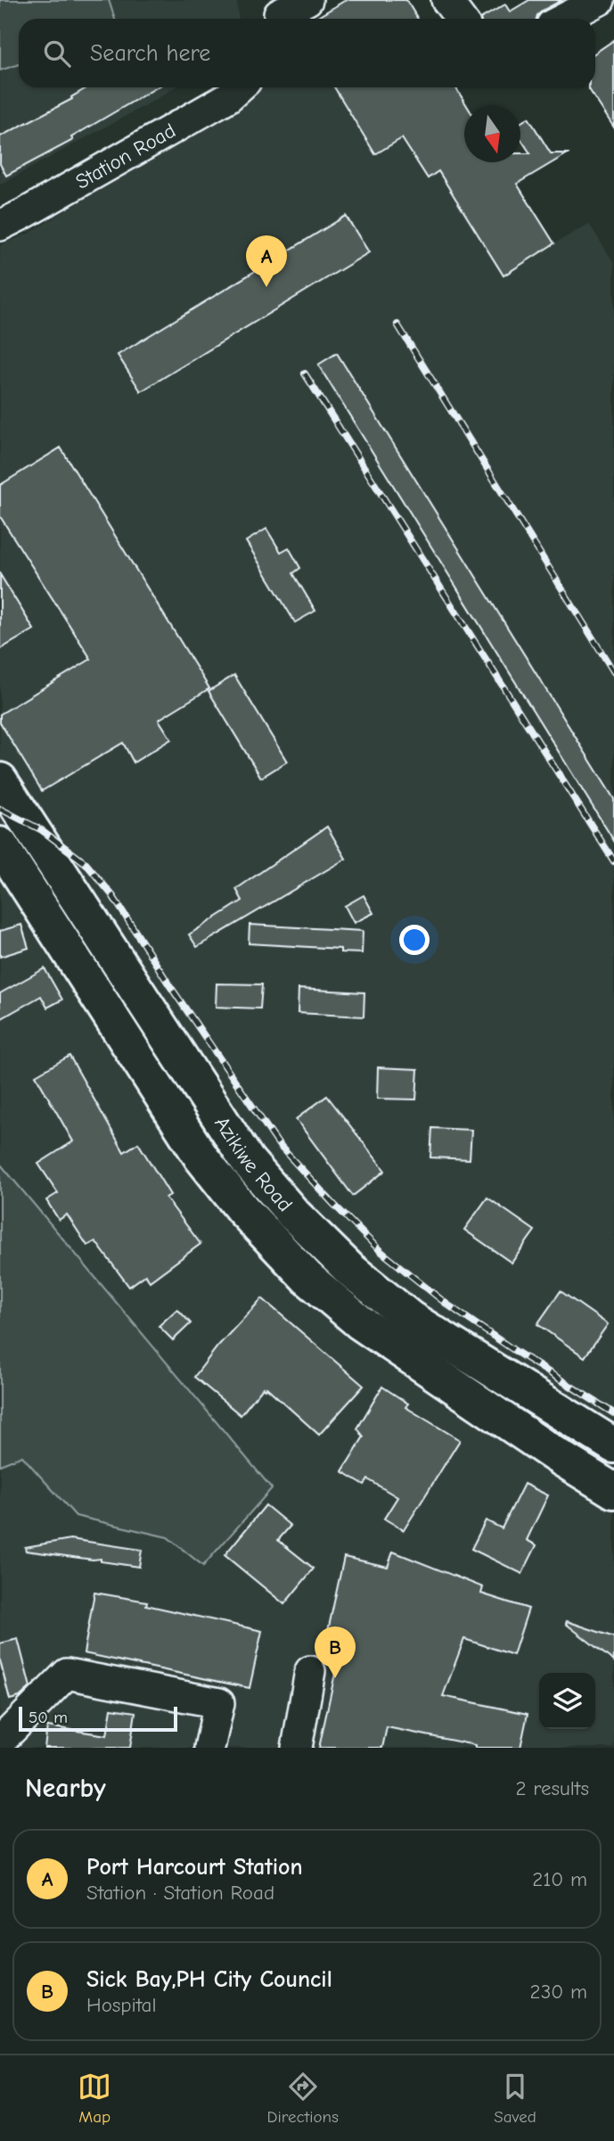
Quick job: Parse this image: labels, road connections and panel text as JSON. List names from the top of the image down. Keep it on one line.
{"streets":{"main road":["Azikiwe Road"],"street":["Station Road"]},"scale_bar":"50 m","north":"bottom","page":{"search":"Search here","pins":["A","B"],"scale":"50 m","heading":["Nearby","2 results"],"list":[{"mark":"A","name":"Port Harcourt Station","note":"Station · Station Road","value":"210 m"},{"mark":"B","name":"Sick Bay,PH City Council","note":"Hospital","value":"230 m"}],"nav":["Map","Directions","Saved"]}}
